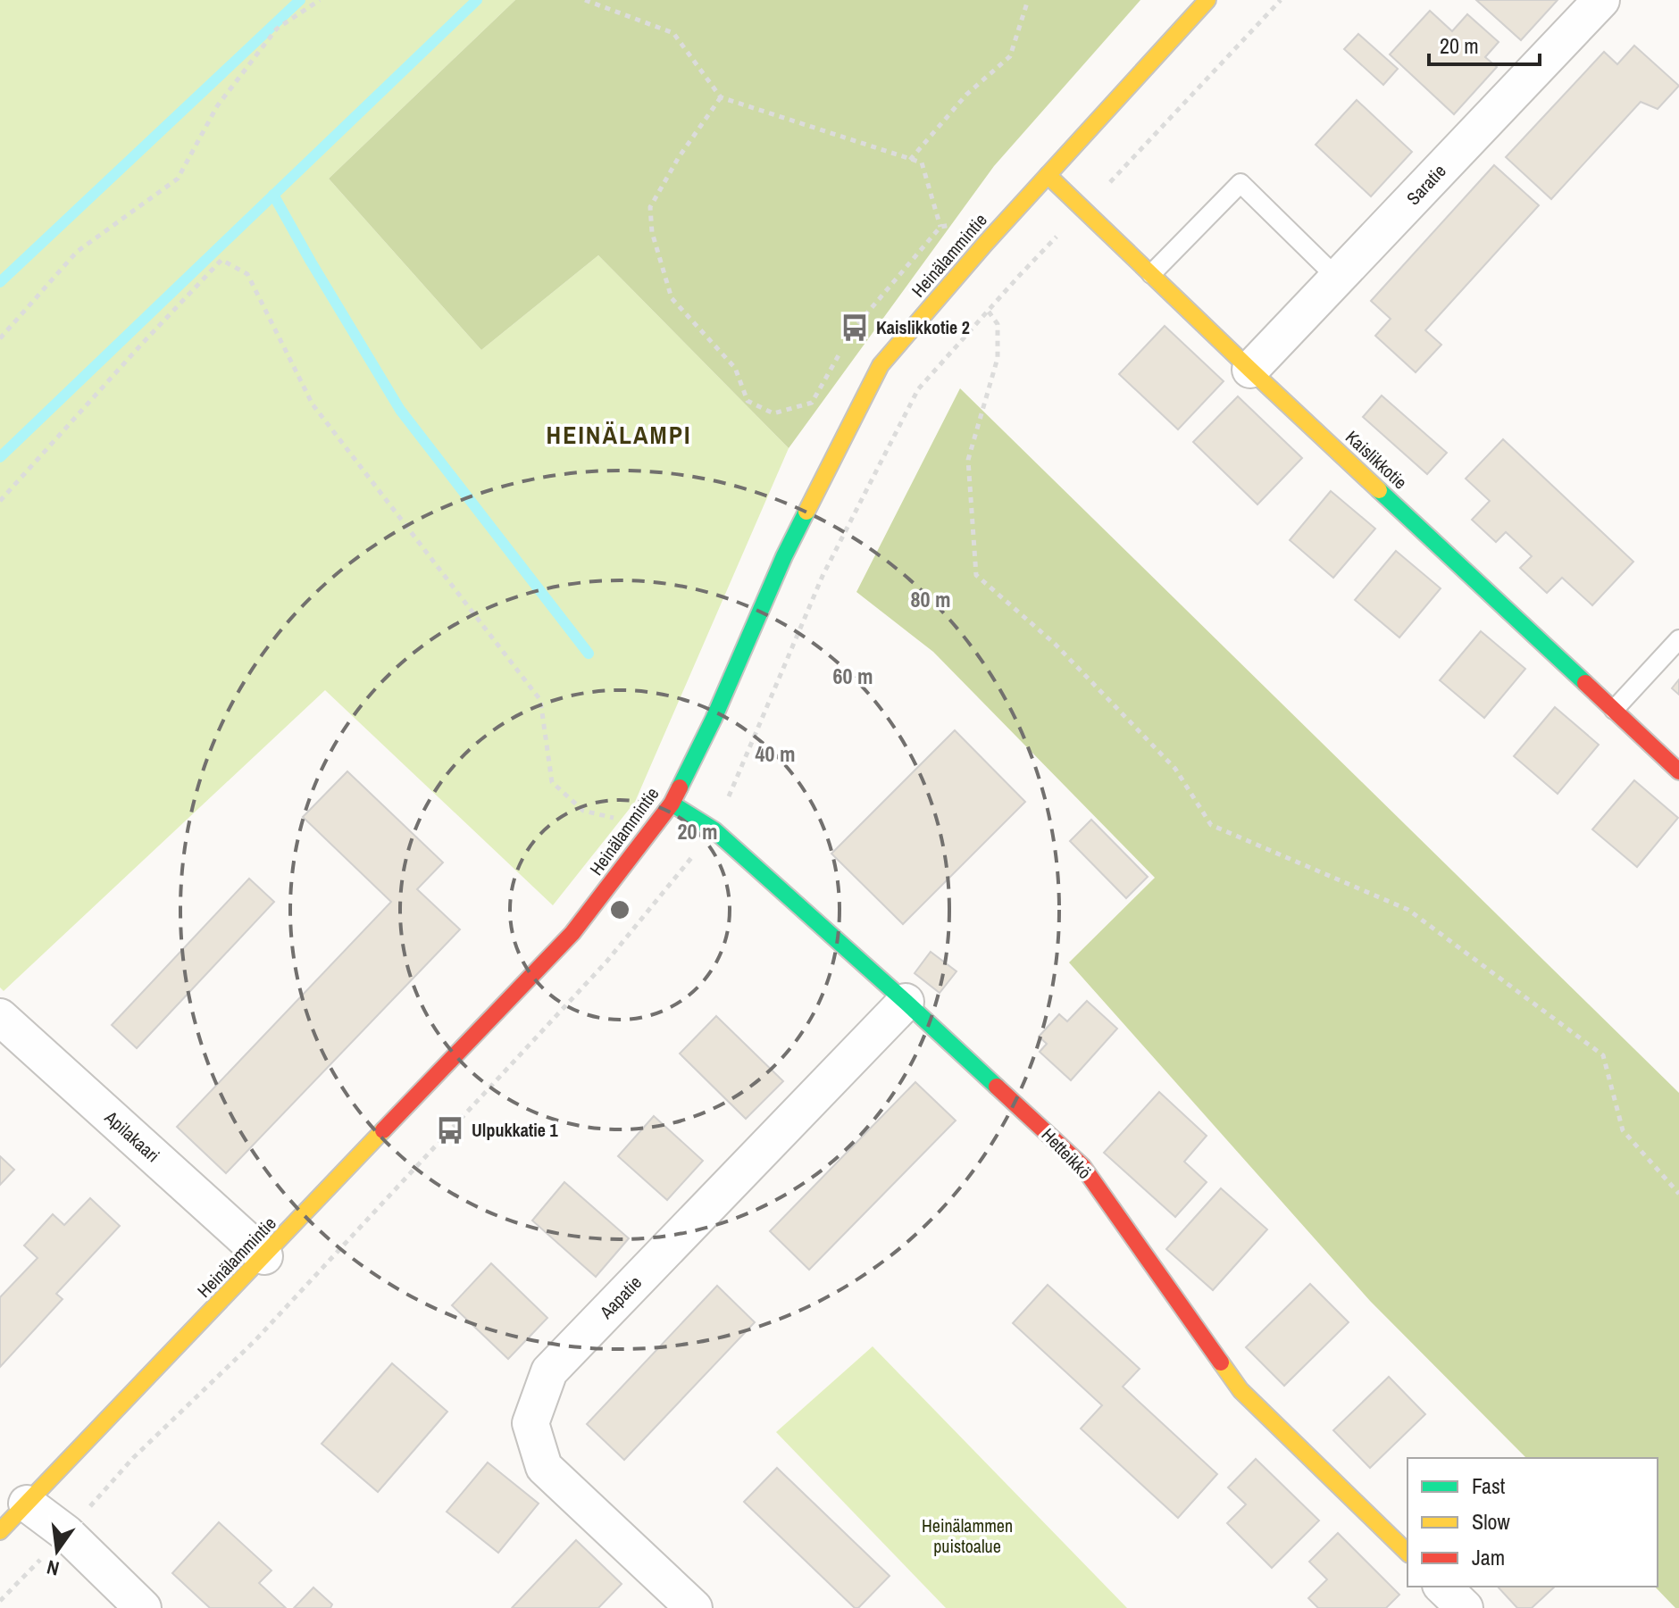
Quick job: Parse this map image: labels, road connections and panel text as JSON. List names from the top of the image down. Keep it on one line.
{"streets":{"street":["Saratie","Heinälammintie","Kaislikkotie","Apilakaari","Hetteikkö","Aapatie"]},"crossings":[["Saratie","Kaislikkotie"],["Heinälammintie","Kaislikkotie"],["Heinälammintie","Apilakaari"],["Heinälammintie","Hetteikkö"],["Hetteikkö","Aapatie"]],"districts":["HEINÄLAMPI"],"parks":["Heinälammen puistoalue"],"places":{"bus stop":["Kaislikkotie 2","Ulpukkatie 1"]},"legend":["Fast","Slow","Jam"],"scale_bar":"20 m","north":"bottom","rings":["80 m","60 m","40 m","20 m"]}
